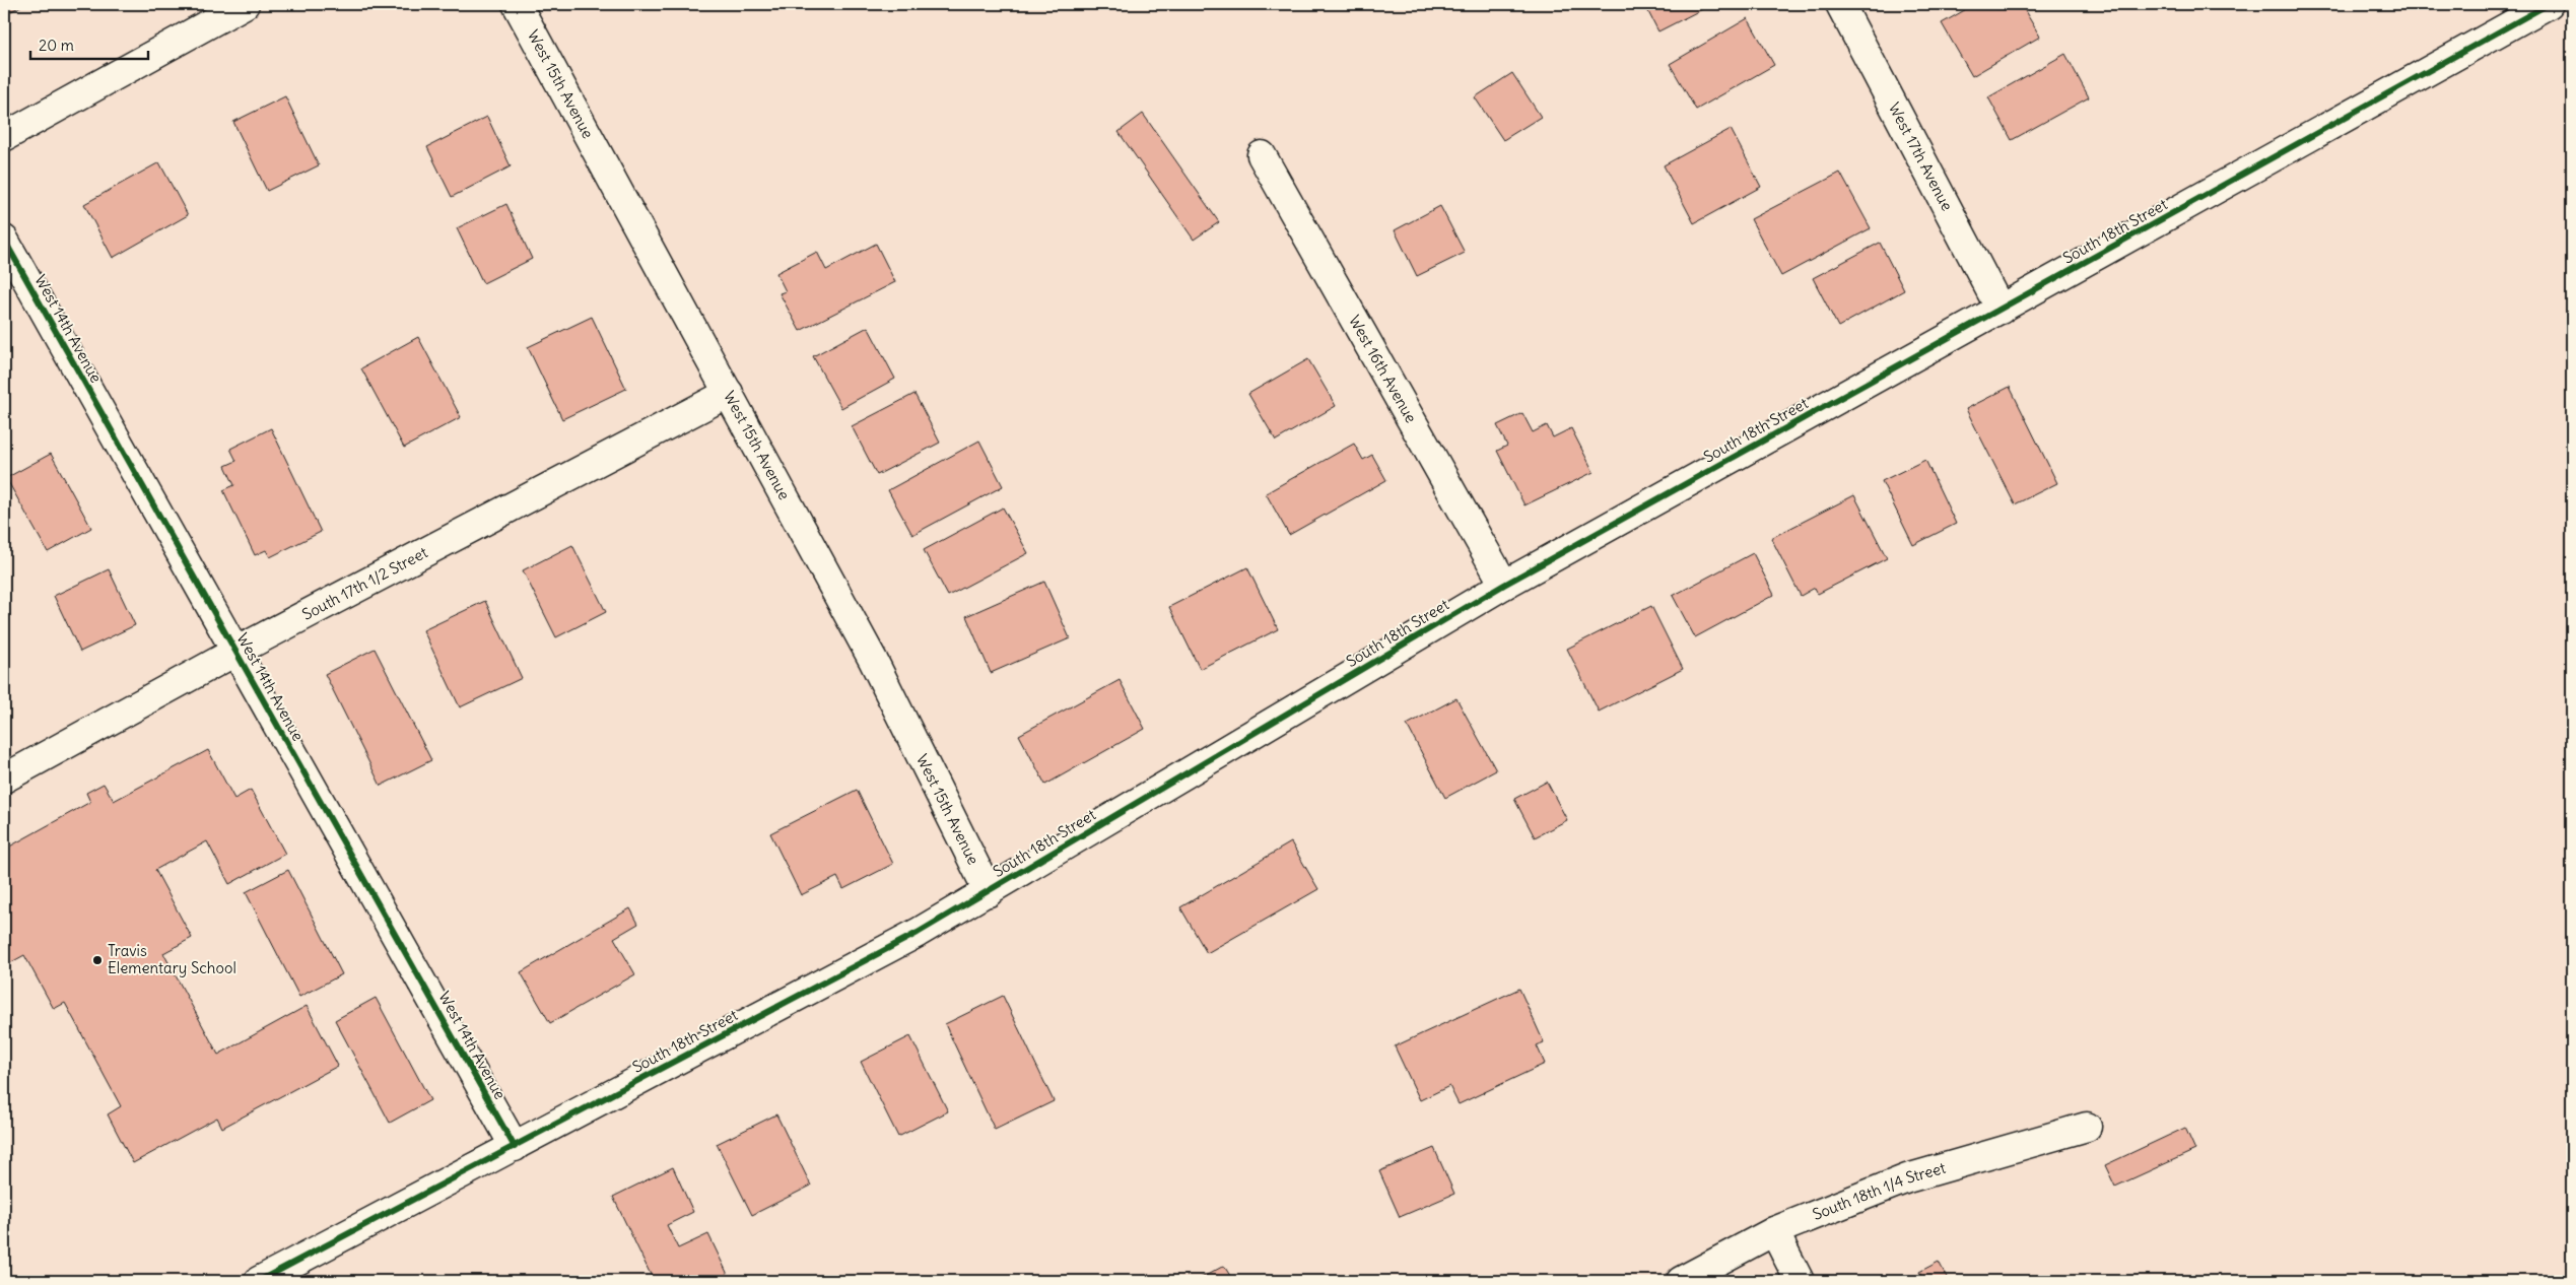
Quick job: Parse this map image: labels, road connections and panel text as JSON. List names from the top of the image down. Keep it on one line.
{"streets":{"street":["West 15th Avenue","West 17th Avenue","South 18th Street","West 14th Avenue","West 16th Avenue","South 17th 1/2 Street","South 18th 1/4 Street"]},"crossings":[["West 15th Avenue","South 18th Street"],["West 15th Avenue","South 17th 1/2 Street"],["West 17th Avenue","South 18th Street"],["South 18th Street","West 14th Avenue"],["South 18th Street","West 16th Avenue"],["West 14th Avenue","South 17th 1/2 Street"]],"places":["Travis Elementary School"],"scale_bar":"20 m"}
